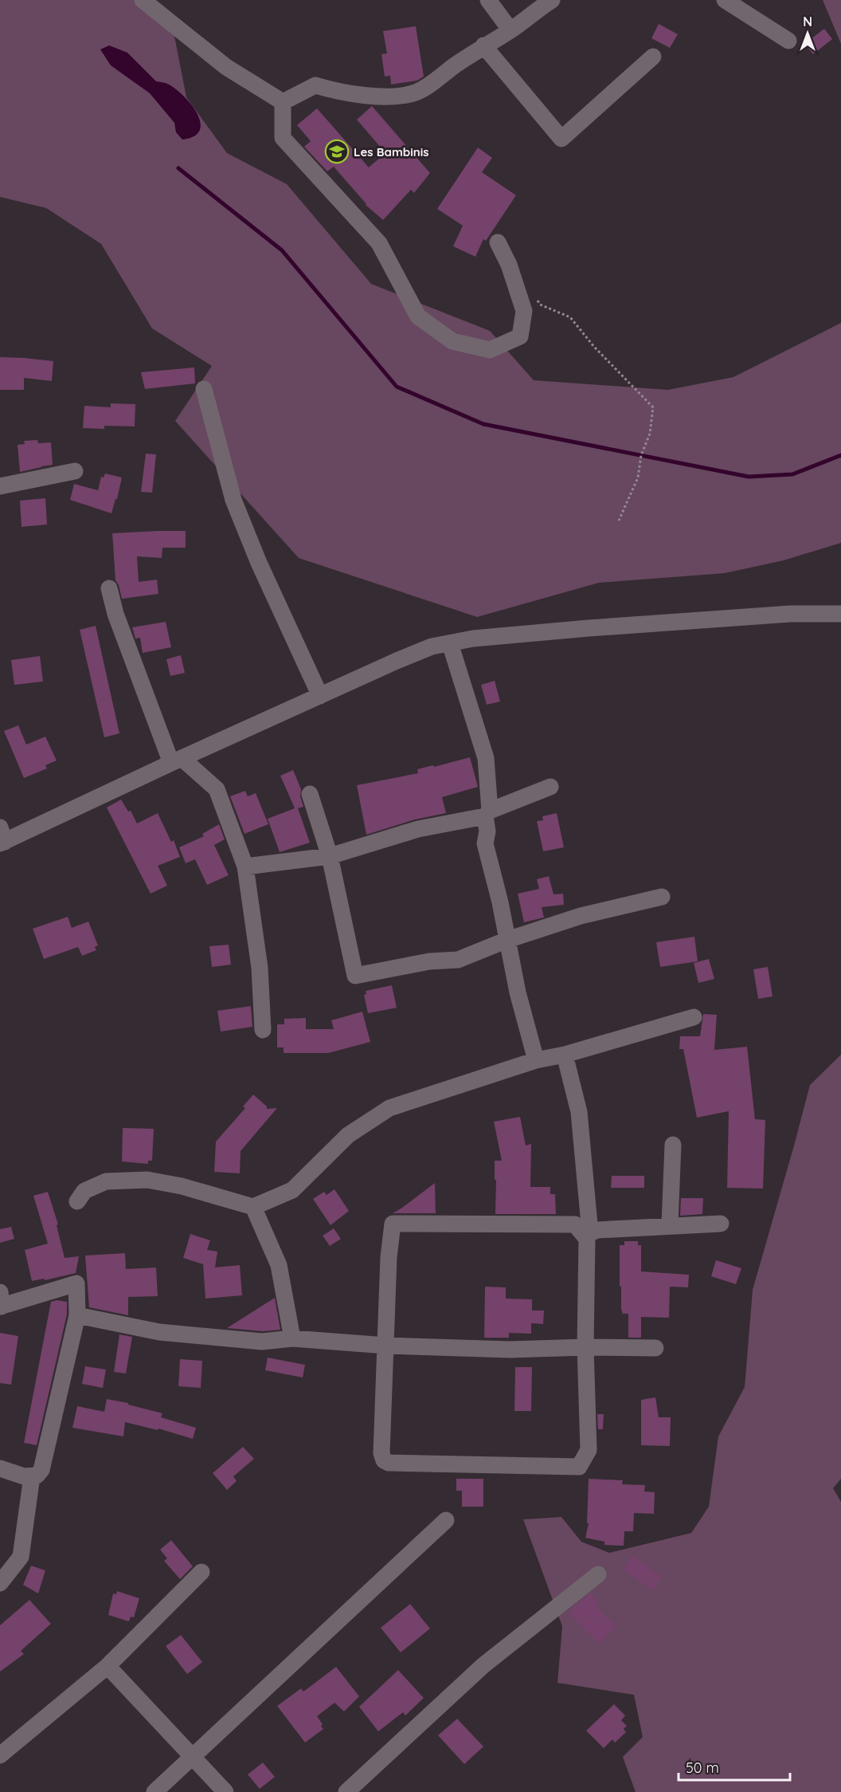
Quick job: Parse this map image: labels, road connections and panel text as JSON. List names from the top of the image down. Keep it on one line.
{"places":{"school or university":["Les Bambinis"]},"scale_bar":"50 m","north":"top"}
